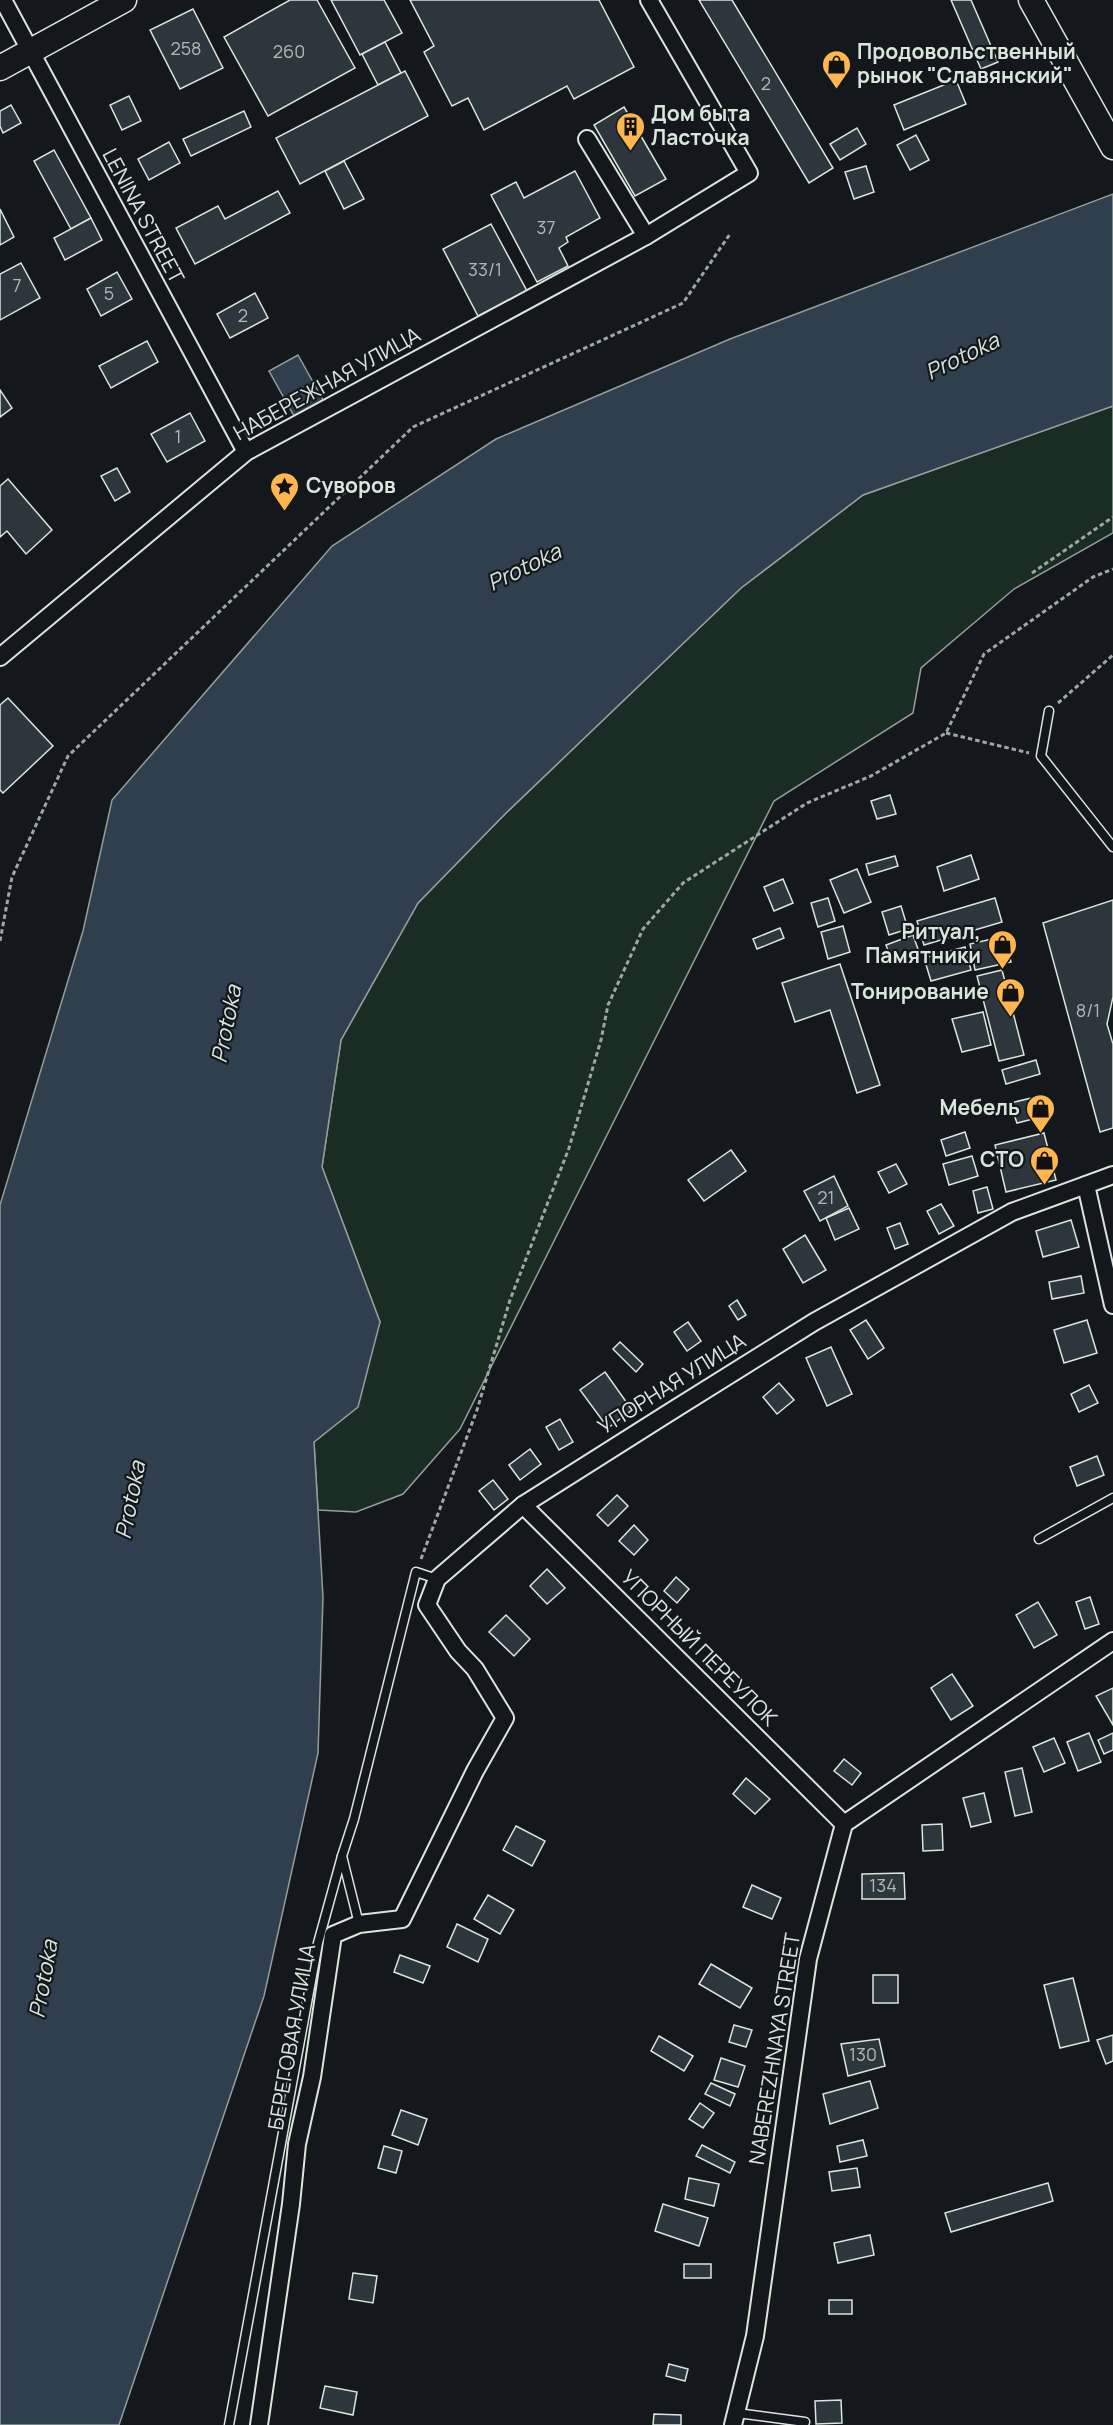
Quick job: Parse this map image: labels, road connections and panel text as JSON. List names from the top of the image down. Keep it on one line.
{"streets":{"street":["LENINA STREET","НАБЕРЕЖНАЯ УЛИЦА","УПОРНАЯ УЛИЦА","УПОРНЫЙ ПЕРЕУЛОК","БЕРЕГОВАЯ УЛИЦА","NABEREZHNAYA STREET"]},"crossings":[["LENINA STREET","НАБЕРЕЖНАЯ УЛИЦА"],["УПОРНАЯ УЛИЦА","УПОРНЫЙ ПЕРЕУЛОК"],["УПОРНАЯ УЛИЦА","БЕРЕГОВАЯ УЛИЦА"],["УПОРНЫЙ ПЕРЕУЛОК","NABEREZHNAYA STREET"]],"water":["Protoka"],"places":{"shop":["Продовольственный рынок \"Славянский\"","Ритуал, Памятники","Тонирование","Мебель","СТО"],"building":["Дом быта Ласточка"],"place":["Суворов"]},"house_numbers":["258","260","2","37","33/1","7","5","2","1","8/1","21","134","130"]}
